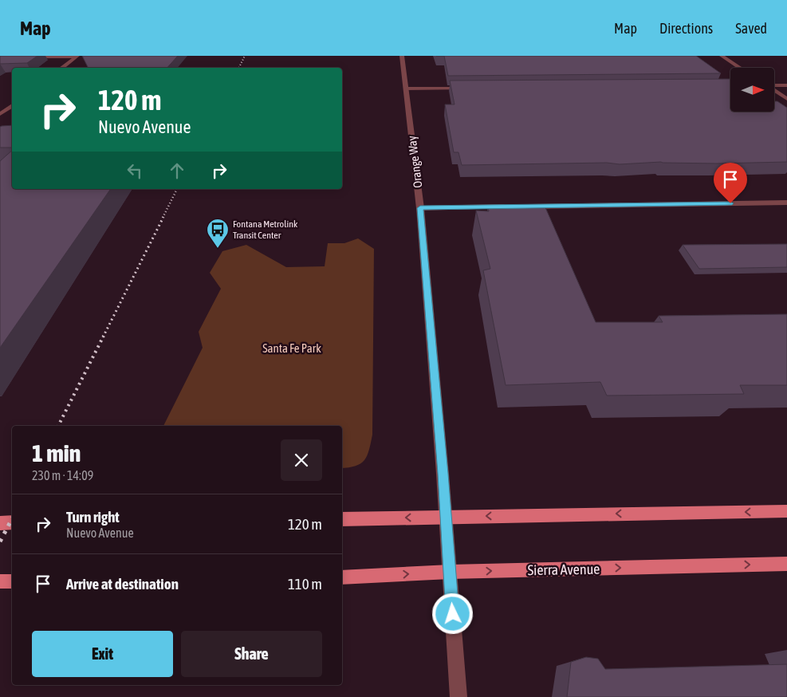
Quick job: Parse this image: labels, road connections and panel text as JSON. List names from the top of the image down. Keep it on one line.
{"streets":{"main road":["Sierra Avenue"],"street":["Orange Way"]},"crossings":[["Orange Way","Sierra Avenue"]],"parks":["Santa Fe Park"],"places":{"bus stop":["Fontana Metrolink Transit Center"]},"north":"right","page":{"header":"Map","nav":["Map","Directions","Saved"],"turn":["120 m","Nuevo Avenue"],"heading":["1 min","230 m · 14:09"],"list":[{"name":"Turn right","note":"Nuevo Avenue","value":"120 m"},{"name":"Arrive at destination","value":"110 m"}],"buttons":["Exit","Share"]}}
